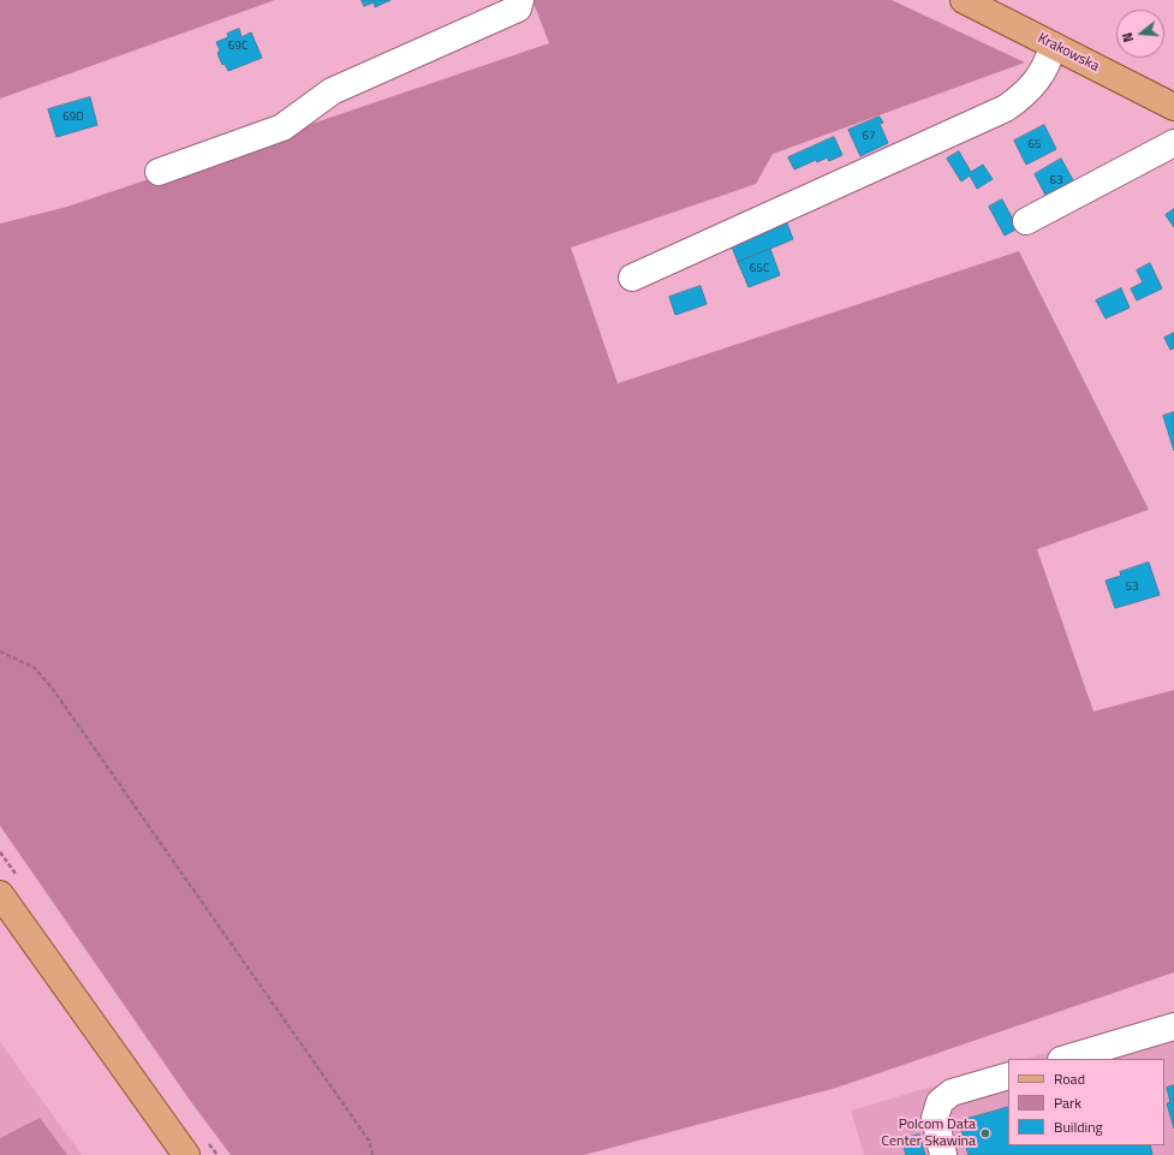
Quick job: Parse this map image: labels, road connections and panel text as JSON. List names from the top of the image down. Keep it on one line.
{"streets":{"main road":["Krakowska"]},"places":["Polcom Data Center Skawina"],"house_numbers":["69C","69D","67","65","63","65C","53"],"legend":["Road","Park","Building"],"north":"left"}
